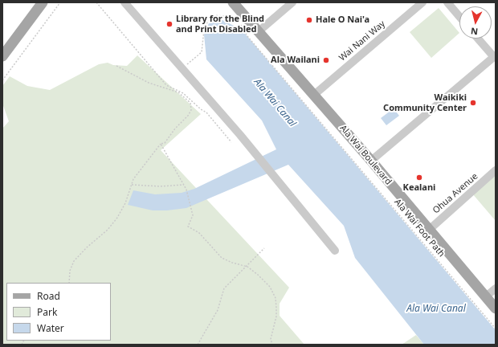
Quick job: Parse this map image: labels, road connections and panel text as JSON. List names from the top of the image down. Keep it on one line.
{"streets":{"main road":["Ala Wai Boulevard"],"street":["Wai Nani Way","Ohua Avenue"],"path":["Ala Wai Foot Path"]},"crossings":[["Wai Nani Way","Ala Wai Boulevard"],["Ala Wai Boulevard","Ohua Avenue"]],"water":["Ala Wai Canal"],"places":["Hale O Nai'a","Library for the Blind and Print Disabled","Ala Wailani","Waikiki Community Center","Kealani"],"legend":["Road","Park","Water"],"north":"bottom"}
